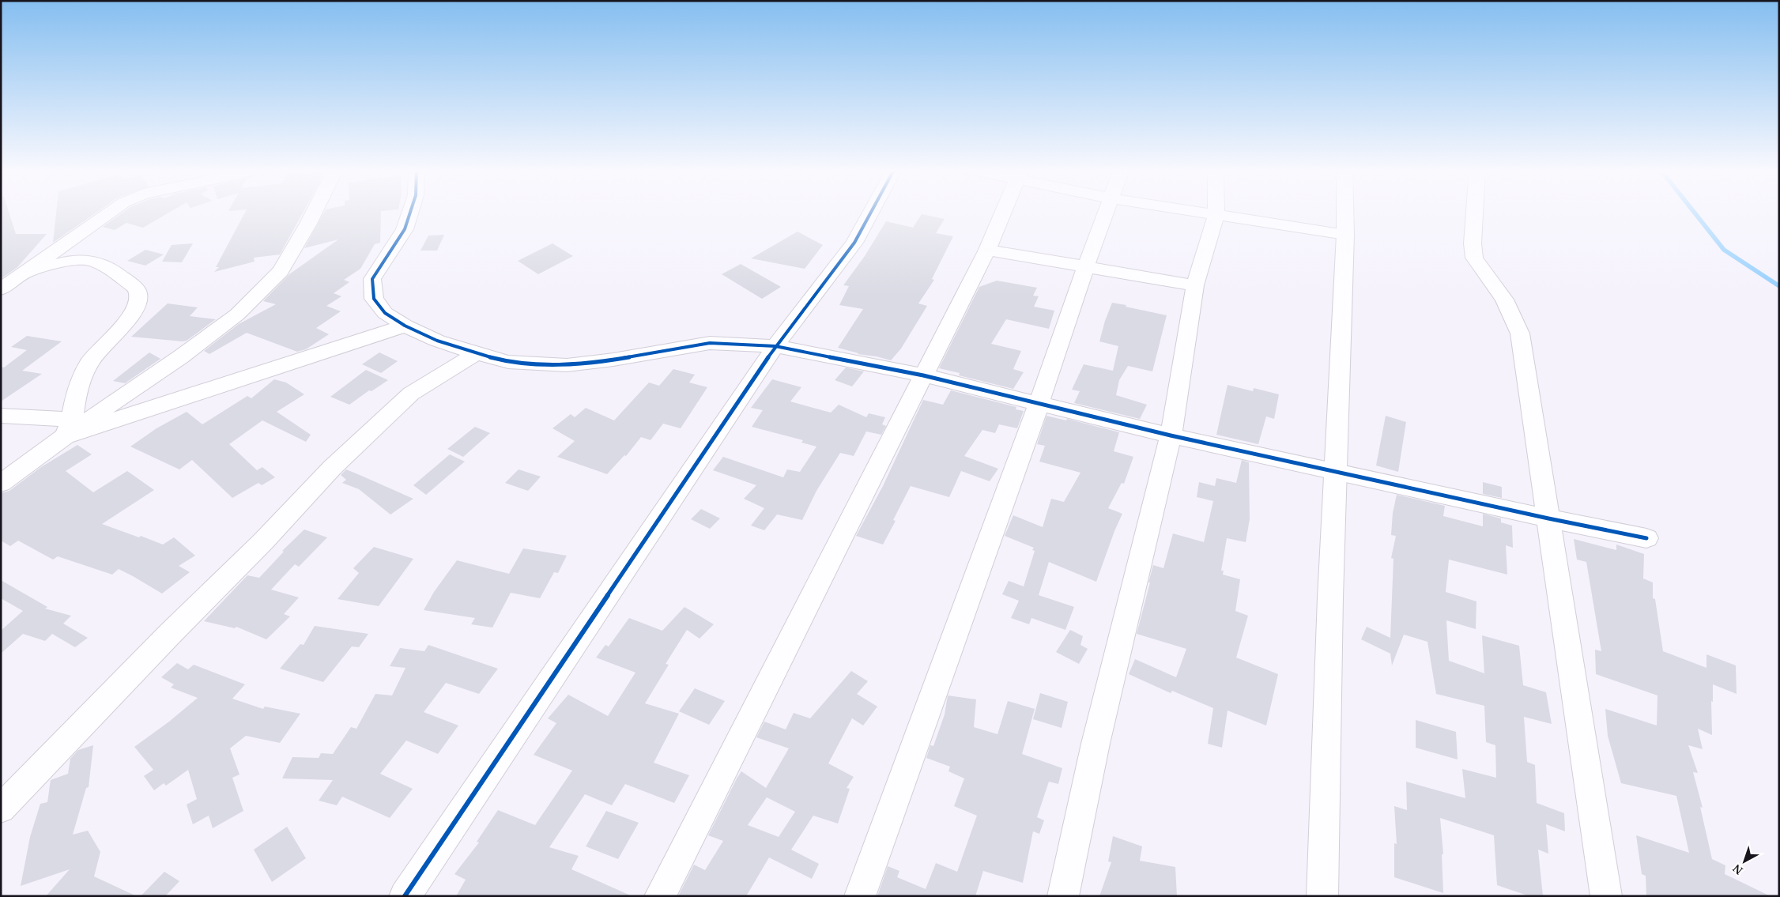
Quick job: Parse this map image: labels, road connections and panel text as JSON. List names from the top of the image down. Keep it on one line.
{"north":"bottom left"}
